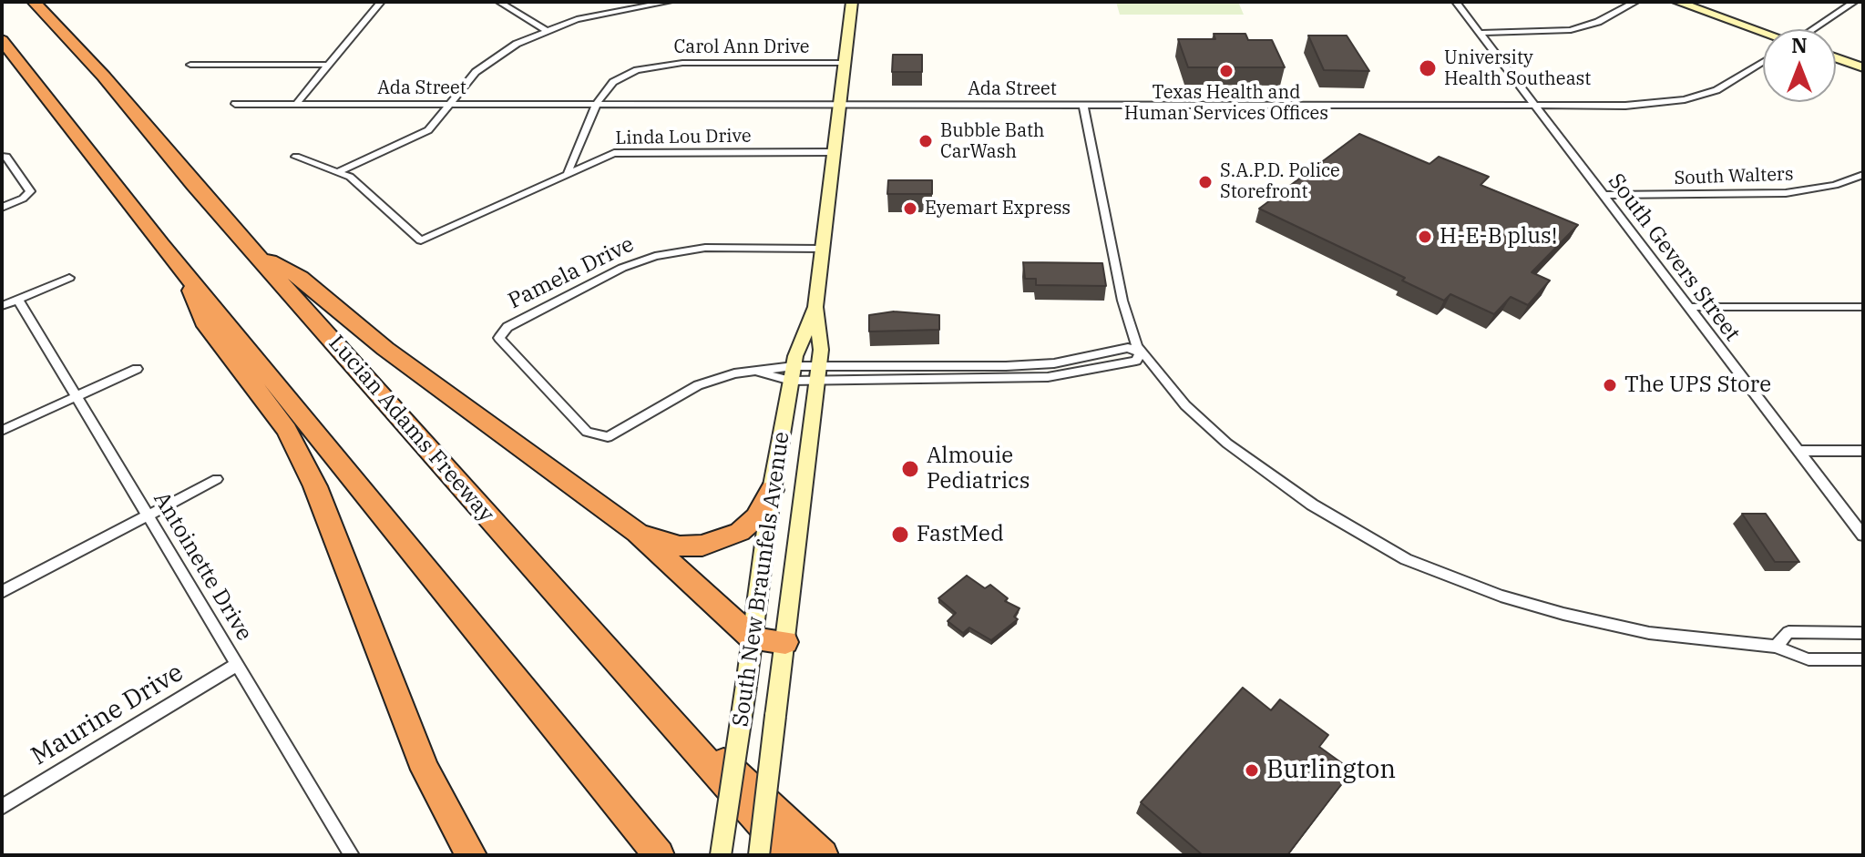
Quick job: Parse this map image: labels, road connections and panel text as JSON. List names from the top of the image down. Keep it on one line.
{"streets":{"highway":["Lucian Adams Freeway"],"main road":["South New Braunfels Avenue"],"street":["Carol Ann Drive","Ada Street","Linda Lou Drive","South Walters","South Gevers Street","Pamela Drive","Antoinette Drive","Maurine Drive"]},"crossings":[["Carol Ann Drive","Ada Street"],["Carol Ann Drive","Linda Lou Drive"],["Carol Ann Drive","South New Braunfels Avenue"],["Ada Street","South Gevers Street"],["Ada Street","South New Braunfels Avenue"],["Linda Lou Drive","South New Braunfels Avenue"],["South Walters","South Gevers Street"],["Pamela Drive","South New Braunfels Avenue"],["Antoinette Drive","Maurine Drive"]],"places":["University Health Southeast","Texas Health and Human Services Offices","Bubble Bath CarWash","S.A.P.D. Police Storefront","Eyemart Express","H-E-B plus!","The UPS Store","Almouie Pediatrics","FastMed","Burlington"],"north":"top"}
